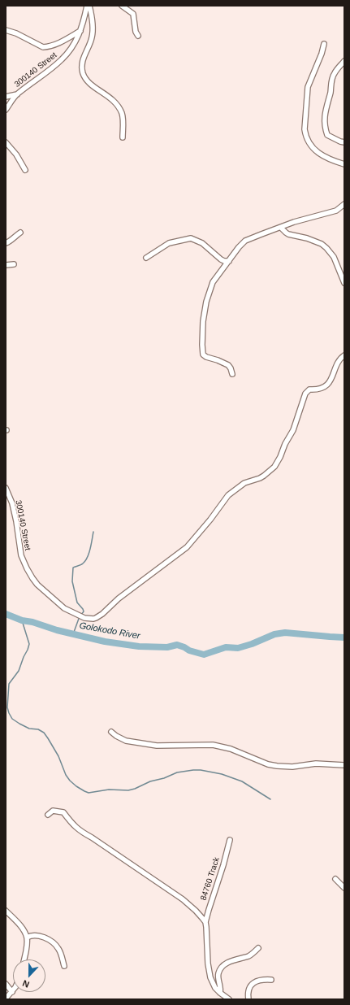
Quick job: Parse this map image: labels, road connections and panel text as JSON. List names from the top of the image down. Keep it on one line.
{"streets":{"street":["300140 Street","84760 Track"]},"water":["Golokodo River"],"north":"bottom"}
